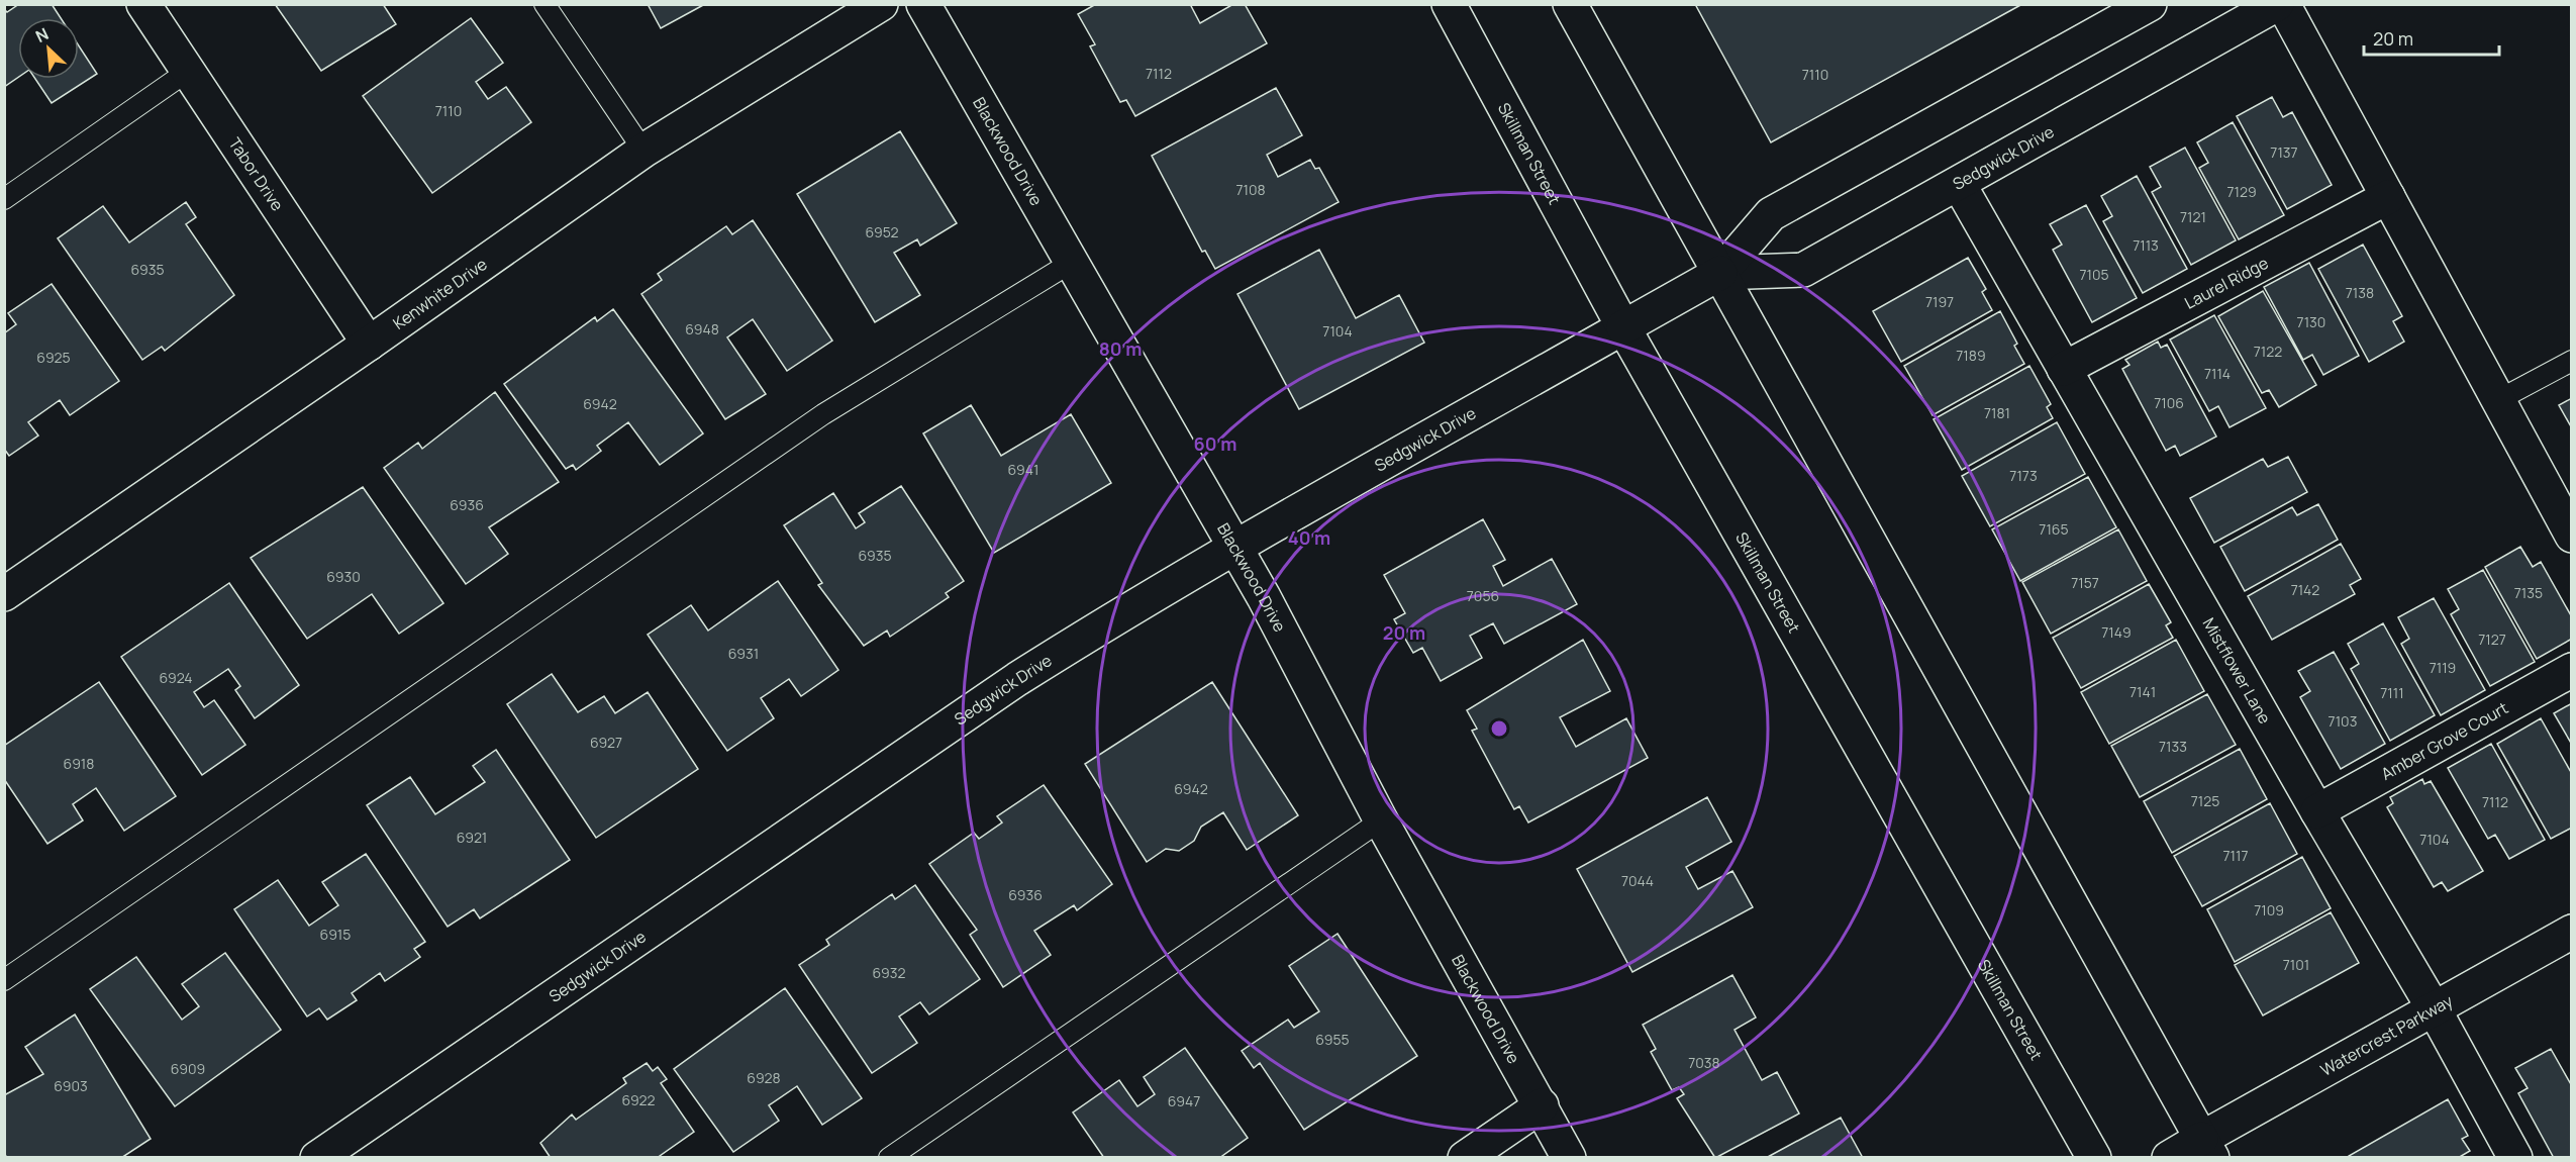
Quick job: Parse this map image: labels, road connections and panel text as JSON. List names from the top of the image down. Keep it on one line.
{"streets":{"street":["Blackwood Drive","Skillman Street","Sedgwick Drive","Tabor Drive","Laurel Ridge","Kenwhite Drive","Mistflower Lane","Amber Grove Court","Watercrest Parkway"]},"crossings":[["Blackwood Drive","Sedgwick Drive"],["Skillman Street","Sedgwick Drive"],["Sedgwick Drive","Mistflower Lane"],["Tabor Drive","Kenwhite Drive"],["Laurel Ridge","Mistflower Lane"],["Mistflower Lane","Amber Grove Court"],["Mistflower Lane","Watercrest Parkway"]],"house_numbers":["7112","7110","7110","7137","7108","7129","7121","6952","7113","6935","7105","7138","7197","7130","6948","7104","7122","7189","6925","7114","7106","6942","7181","6941","7173","6936","7165","6935","6930","7157","7142","7135","7056","7149","7127","6931","7119","6924","7141","7111","7103","6927","7133","6918","6942","7125","7112","6921","7104","7117","7044","6936","7109","6915","7101","6932","6955","7038","6909","6928","6903","6922","6947"],"scale_bar":"20 m","north":"top left","rings":["80 m","60 m","40 m","20 m"]}
